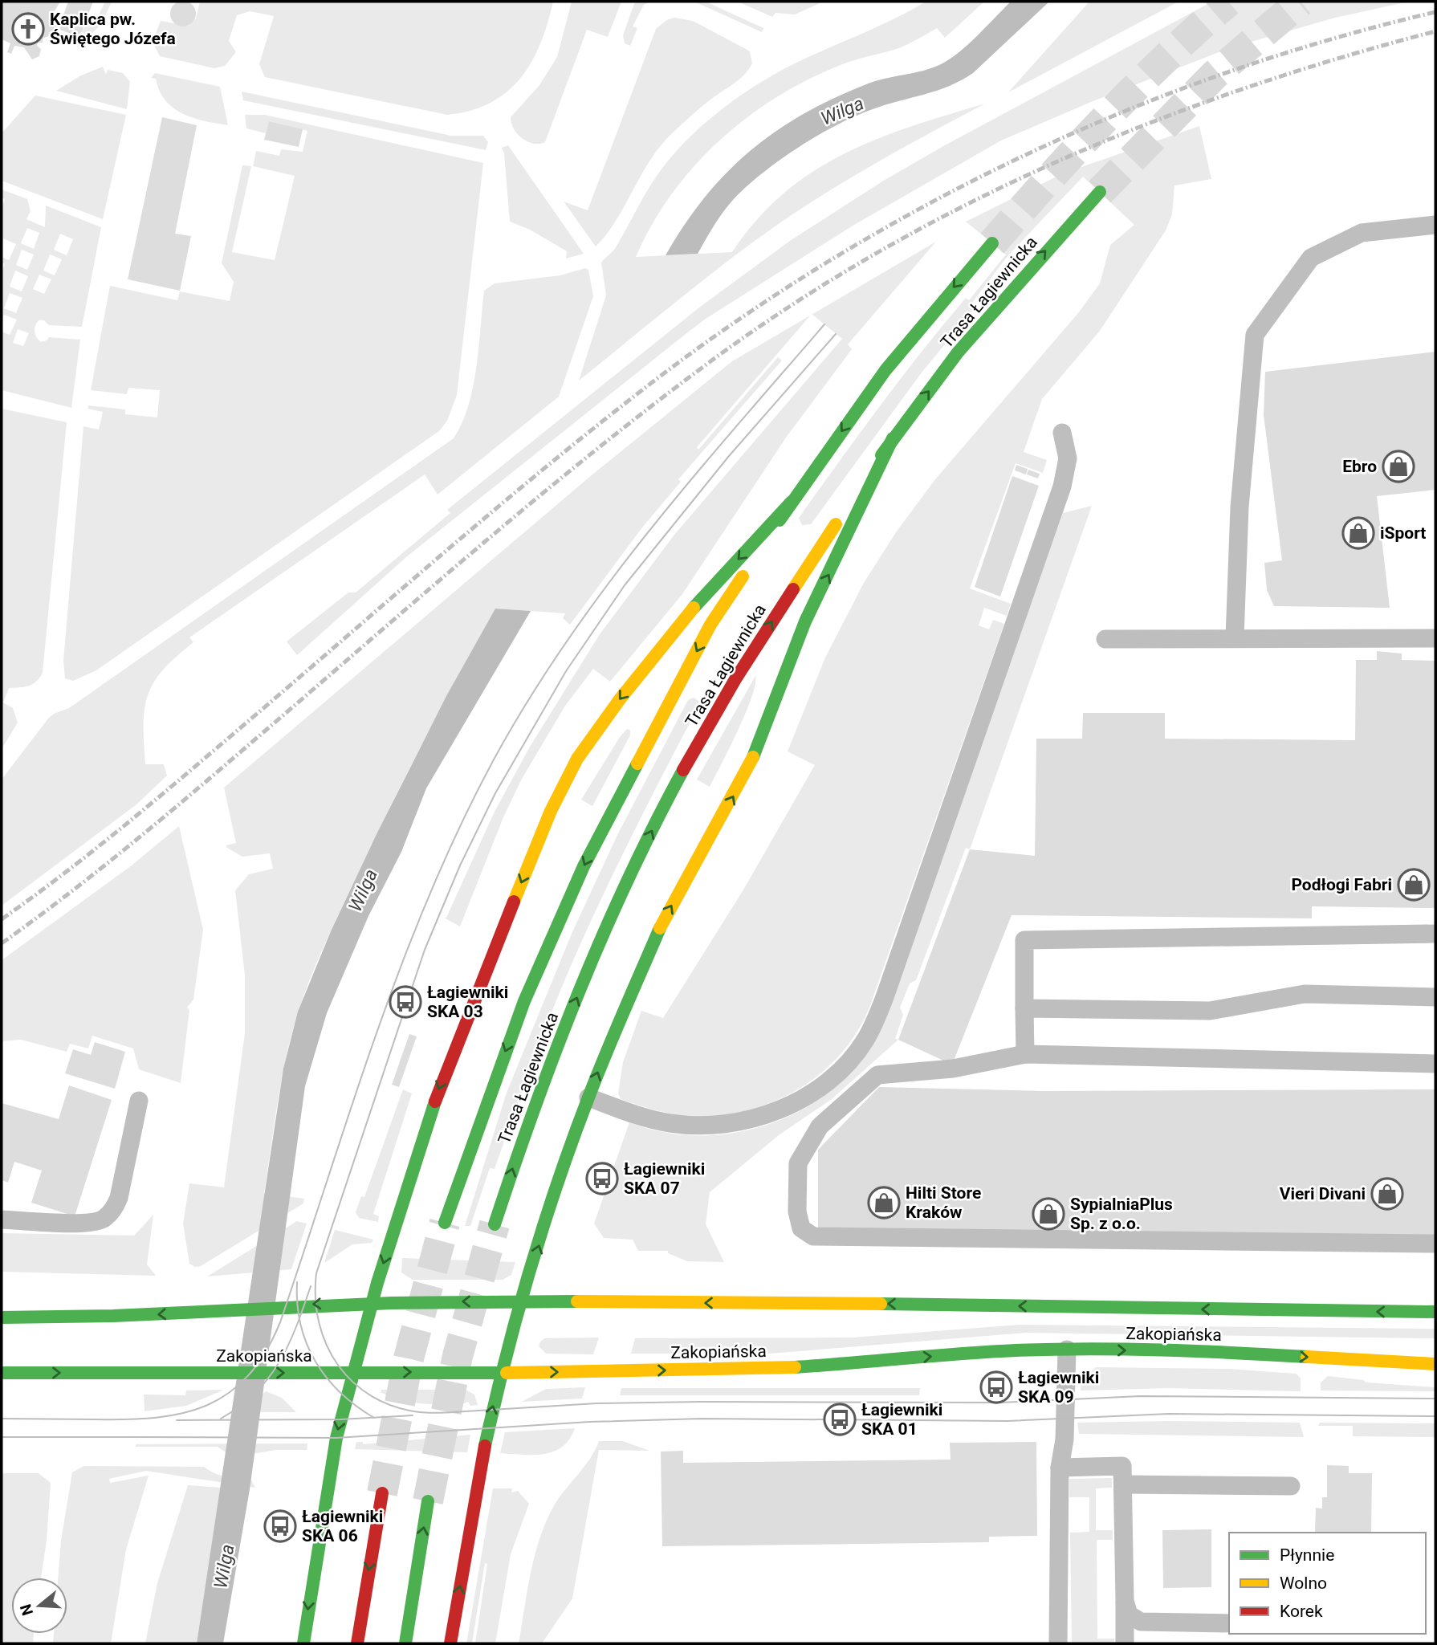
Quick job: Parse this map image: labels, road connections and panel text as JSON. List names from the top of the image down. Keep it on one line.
{"streets":{"main road":["Trasa Łagiewnicka","Zakopiańska"]},"water":["Wilga"],"places":{"church":["Kaplica pw. Świętego Józefa"],"shop":["Ebro","iSport","Podłogi Fabri","Vieri Divani","Hilti Store Kraków","SypialniaPlus Sp. z o.o."],"bus stop":["Łagiewniki SKA 03","Łagiewniki SKA 07","Łagiewniki SKA 09","Łagiewniki SKA 01","Łagiewniki SKA 06"]},"legend":["Płynnie","Wolno","Korek"],"north":"left"}
